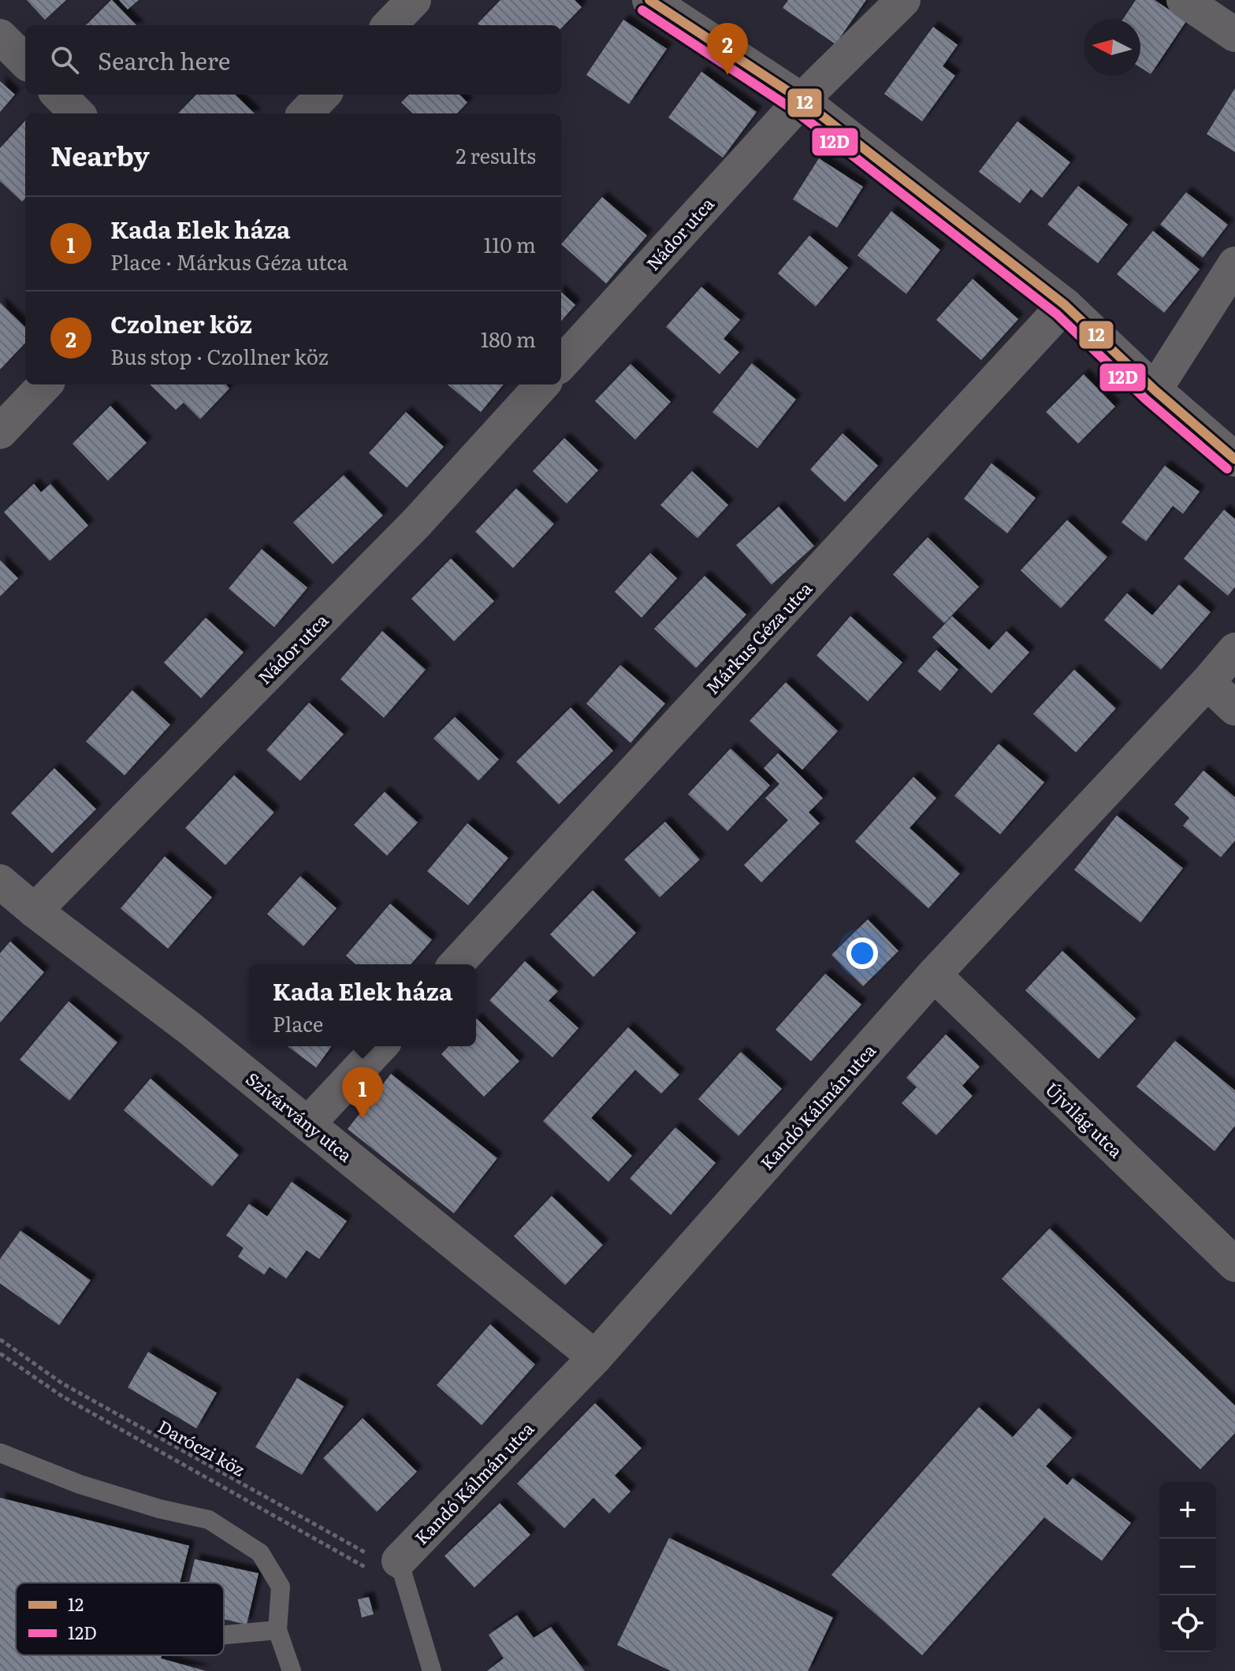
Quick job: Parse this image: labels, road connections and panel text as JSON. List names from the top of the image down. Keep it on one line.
{"streets":{"street":["Nádor utca","Márkus Géza utca","Kandó Kálmán utca","Szivárvány utca","Újvilág utca"],"path":["Daróczi köz"]},"crossings":[["Nádor utca","Szivárvány utca"],["Kandó Kálmán utca","Szivárvány utca"],["Kandó Kálmán utca","Újvilág utca"],["Kandó Kálmán utca","Daróczi köz"]],"lines":["transit line 12","transit line 12D"],"legend":["12","12D"],"north":"left","page":{"pins":["2","1"],"search":"Search here","heading":["Nearby","2 results"],"list":[{"mark":"1","name":"Kada Elek háza","note":"Place · Márkus Géza utca","value":"110 m"},{"mark":"2","name":"Czolner köz","note":"Bus stop · Czollner köz","value":"180 m"}],"popup":["Kada Elek háza","Place"],"map_buttons":["+","−"]}}
